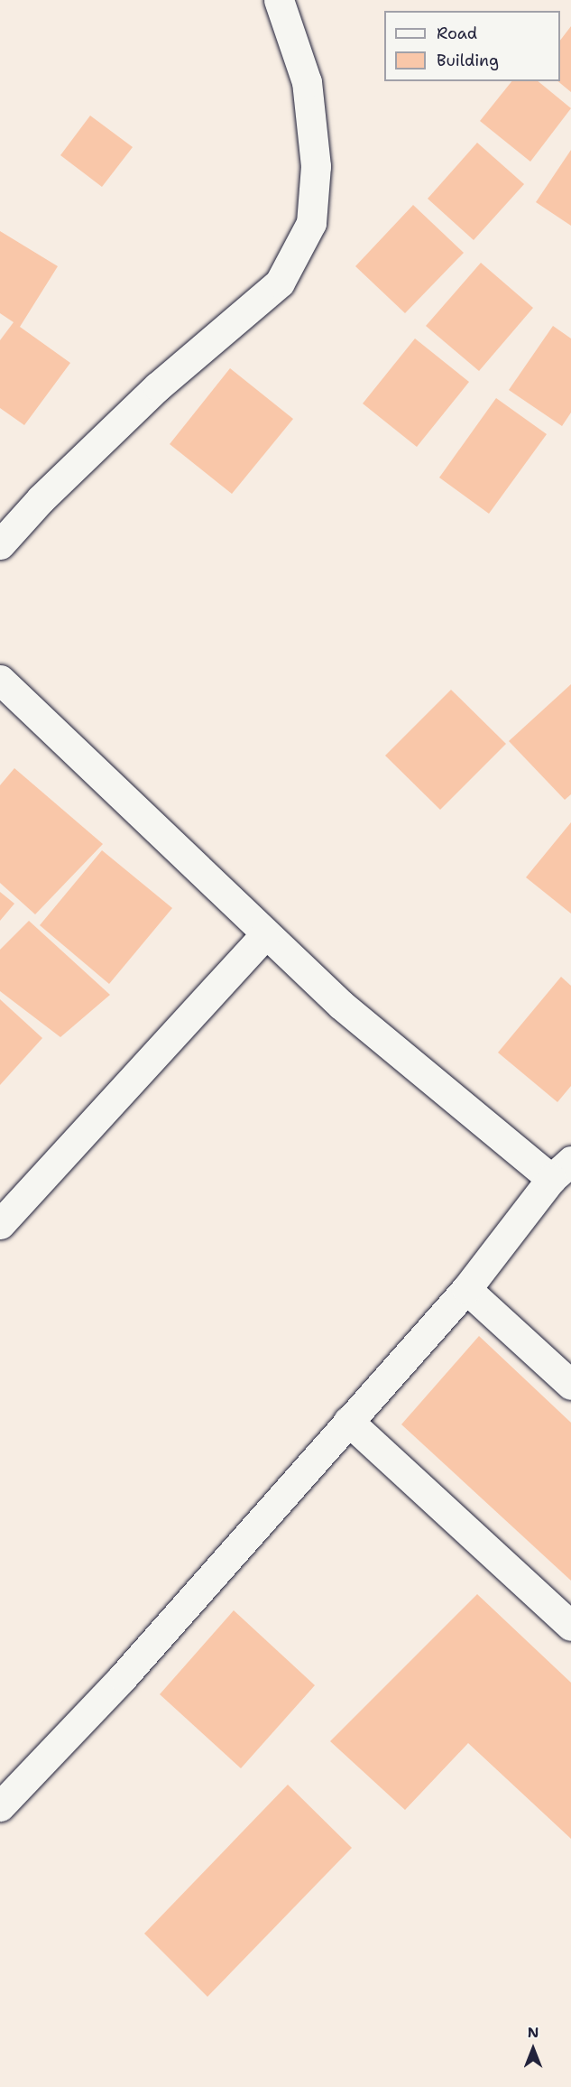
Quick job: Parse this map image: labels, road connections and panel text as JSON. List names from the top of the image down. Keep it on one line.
{"legend":["Road","Building"],"north":"top"}
